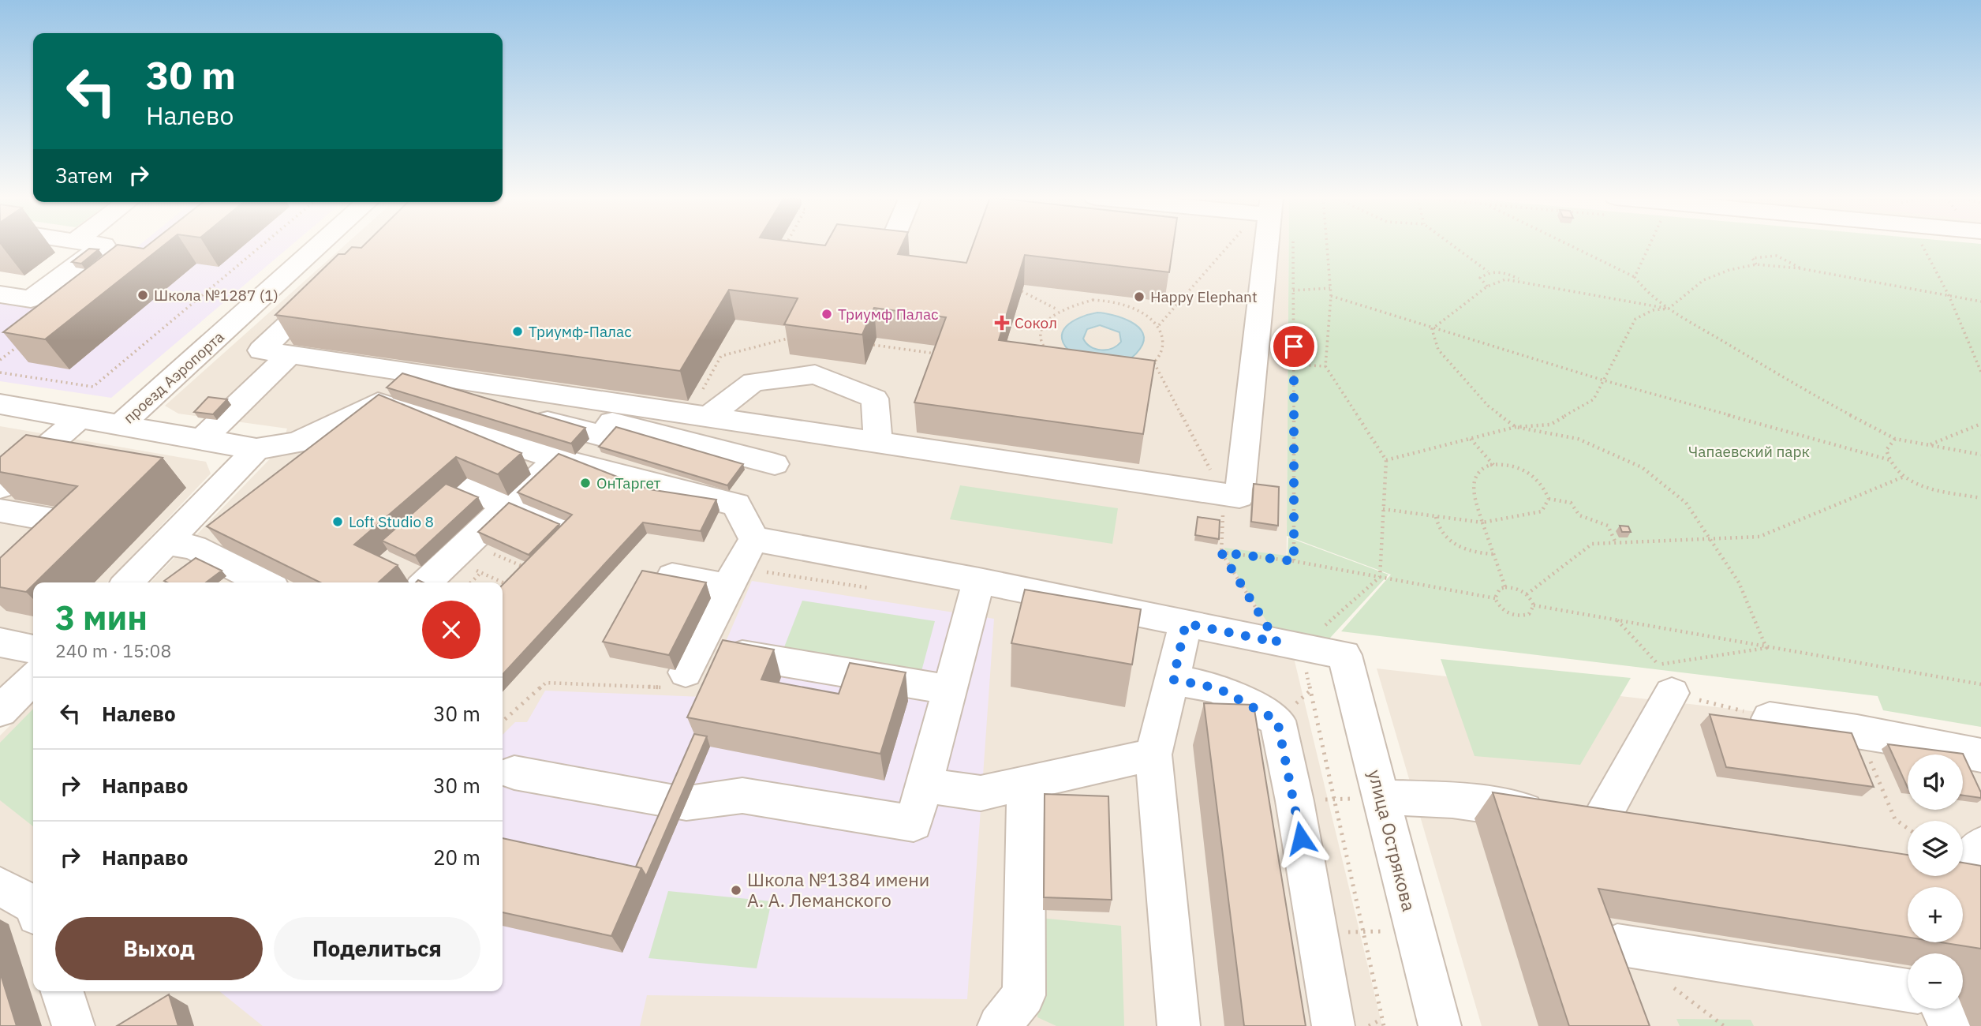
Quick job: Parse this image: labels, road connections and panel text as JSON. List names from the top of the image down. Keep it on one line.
{"streets":{"street":["проезд Аэропорта","улица Острякова"]},"parks":["Чапаевский парк"],"places":{"other":["Школа №1287 (1)","Happy Elephant","Триумф Палас","Триумф-Палас","ОнТаргет","Loft Studio 8","Школа №1384 имени А. А. Леманского"],"health":["Сокол"]},"page":{"turn":["30 m","Налево"],"then":"Затем","heading":["3 мин","240 m · 15:08"],"list":[{"name":"Налево","value":"30 m"},{"name":"Направо","value":"30 m"},{"name":"Направо","value":"20 m"}],"map_buttons":["+","−"],"buttons":["Выход","Поделиться"]}}
